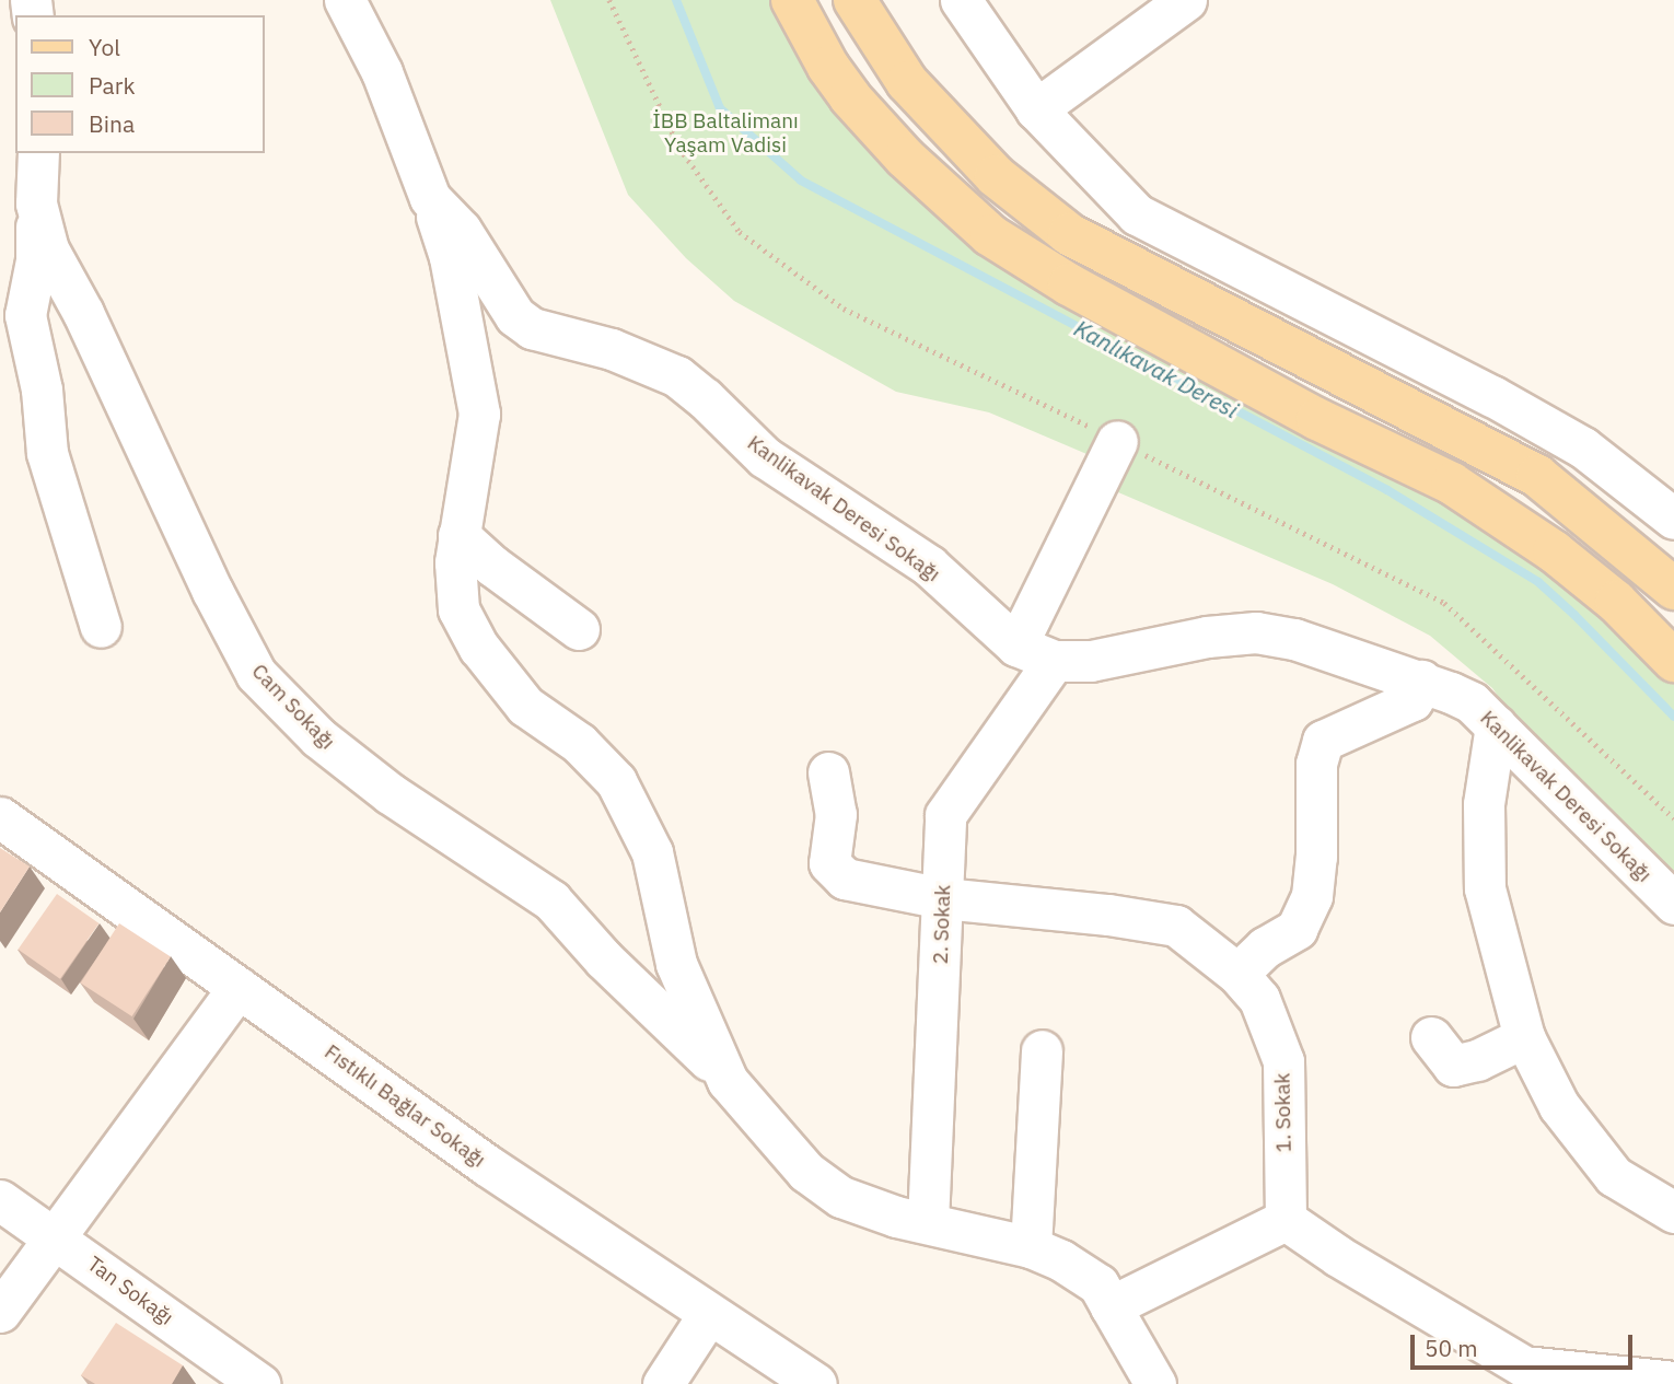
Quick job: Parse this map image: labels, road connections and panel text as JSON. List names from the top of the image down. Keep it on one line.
{"streets":{"street":["Kanlikavak Deresi Sokağı","Cam Sokağı","2. Sokak","Fıstıklı Bağlar Sokağı","1. Sokak","Tan Sokağı"]},"crossings":[["Kanlikavak Deresi Sokağı","2. Sokak"],["Cam Sokağı","2. Sokak"],["2. Sokak","1. Sokak"]],"water":["Kanlıkavak Deresi"],"parks":["İBB Baltalimanı Yaşam Vadisi"],"legend":["Yol","Park","Bina"],"scale_bar":"50 m"}
